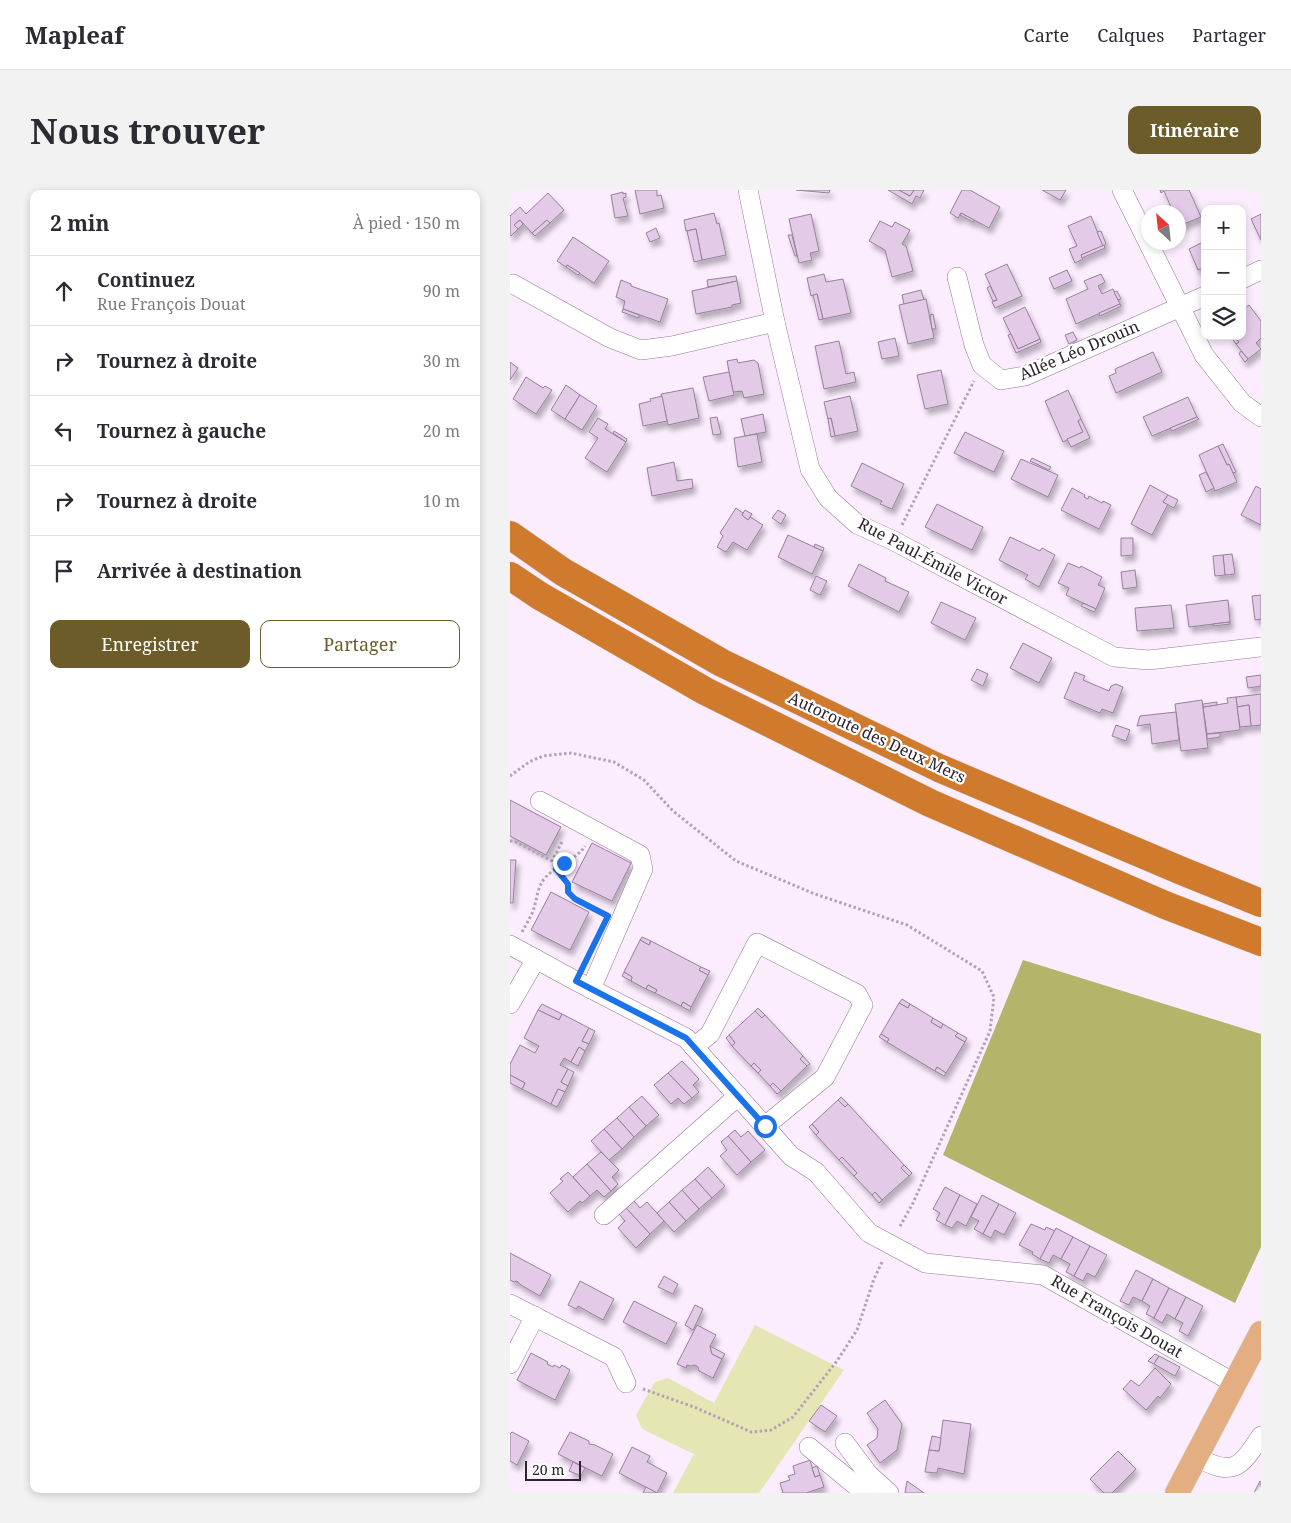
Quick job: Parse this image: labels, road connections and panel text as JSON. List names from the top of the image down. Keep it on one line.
{"streets":{"highway":["Autoroute des Deux Mers"],"street":["Allée Léo Drouin","Rue Paul-Émile Victor","Rue François Douat"]},"scale_bar":"20 m","north":"top left","page":{"header":"Mapleaf","nav":["Carte","Calques","Partager"],"buttons":["Itinéraire",["Enregistrer","Partager"]],"title":"Nous trouver","heading":["2 min","À pied · 150 m"],"map_buttons":["+","−"],"list":[["Continuez","Rue François Douat","90 m"],["Tournez à droite","30 m"],["Tournez à gauche","20 m"],["Tournez à droite","10 m"],"Arrivée à destination"],"scale":"20 m"}}
